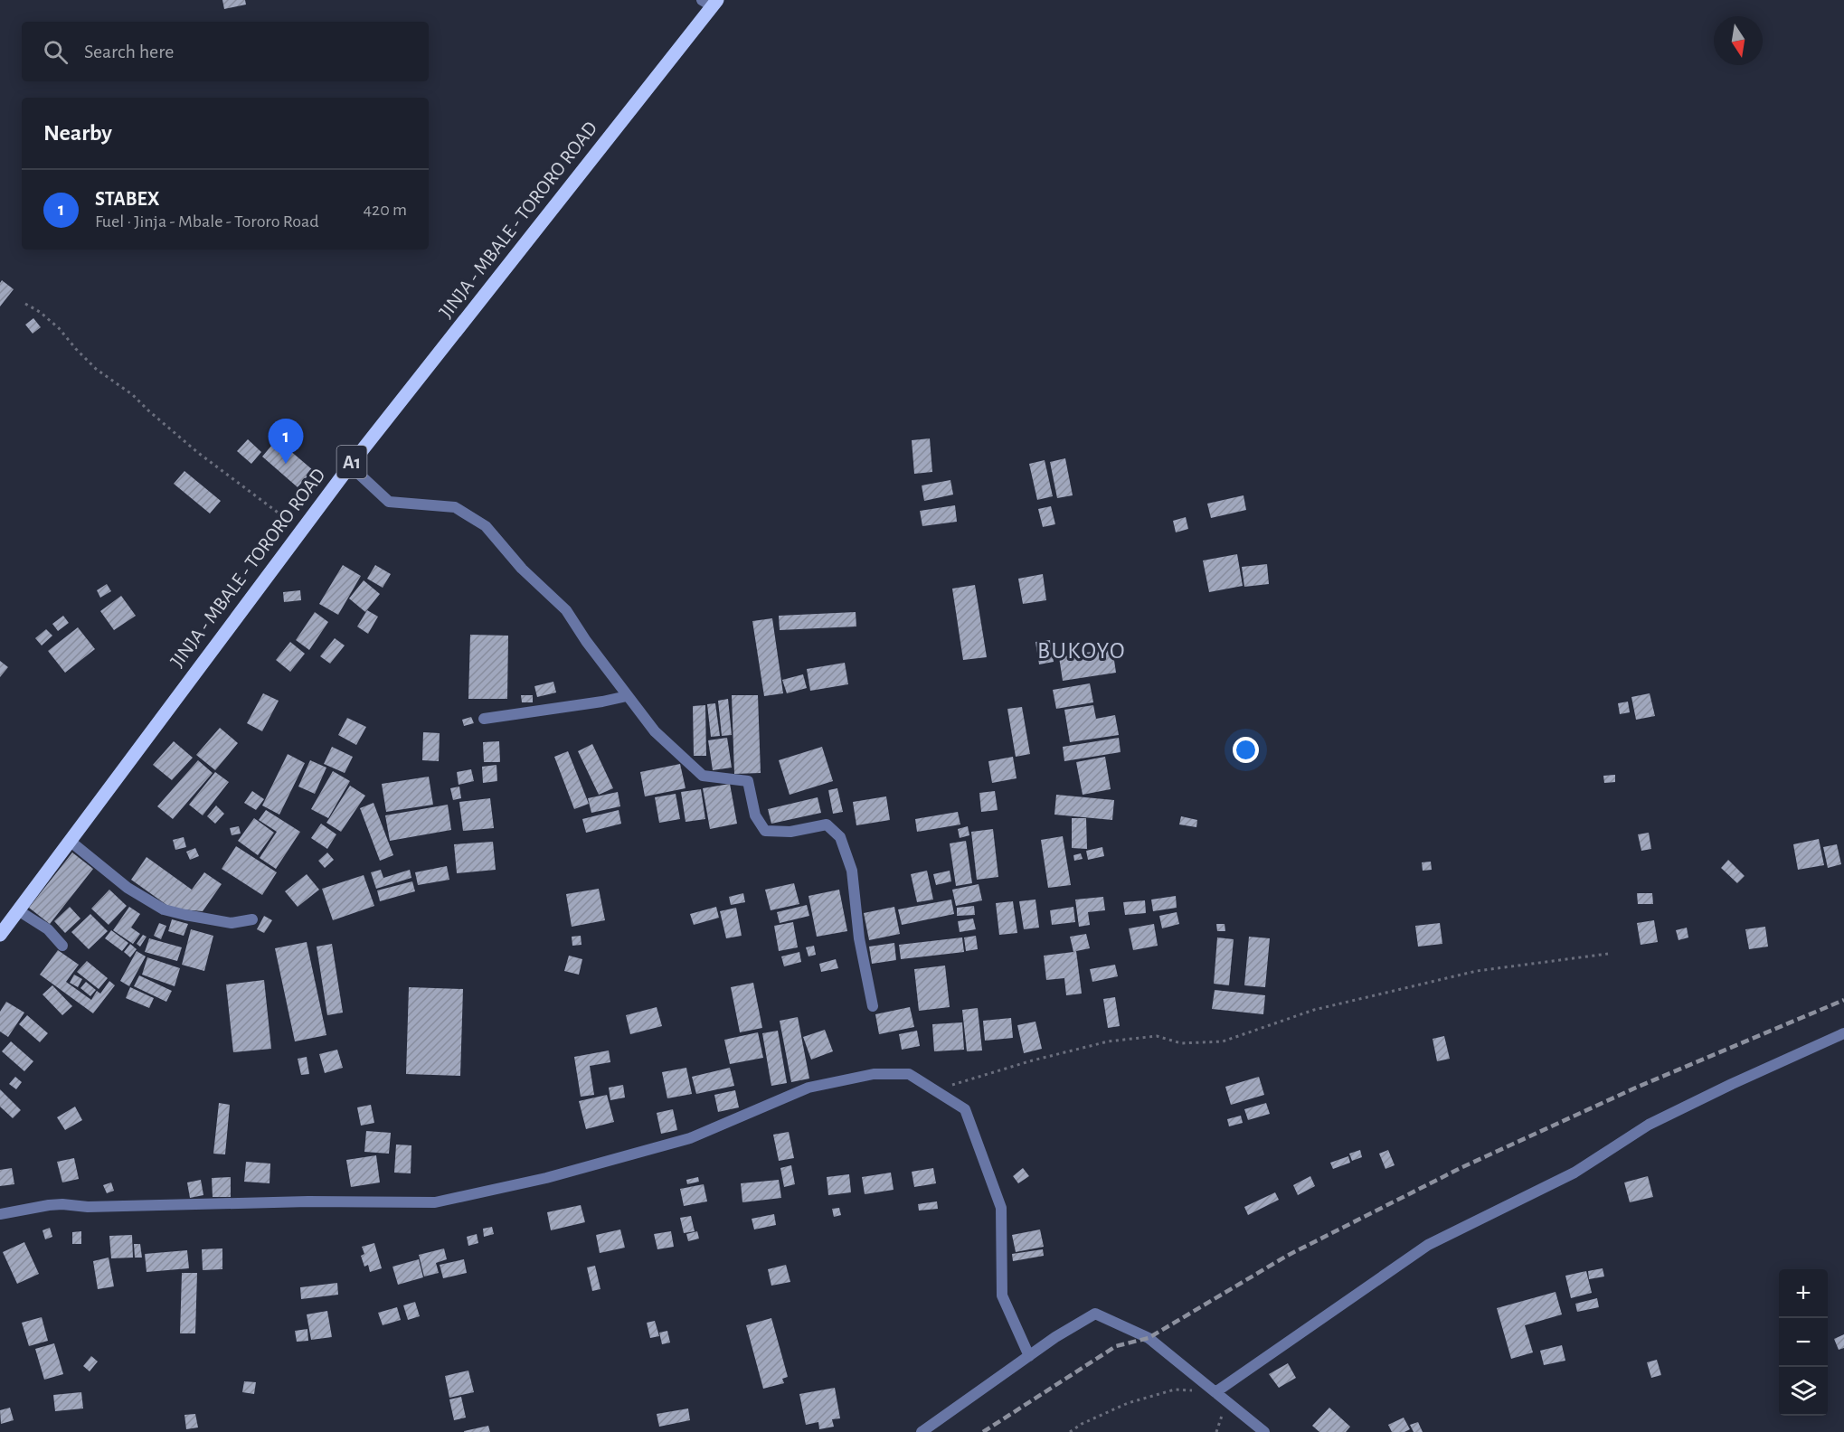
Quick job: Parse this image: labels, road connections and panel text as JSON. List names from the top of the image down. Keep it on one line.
{"streets":{"main road":["JINJA - MBALE - TORORO ROAD","A1"]},"districts":["BUKOYO"],"north":"bottom","page":{"search":"Search here","heading":"Nearby","list":[{"mark":"1","name":"STABEX","note":"Fuel · Jinja - Mbale - Tororo Road","value":"420 m"}],"pins":"1","map_buttons":["+","−"]}}
